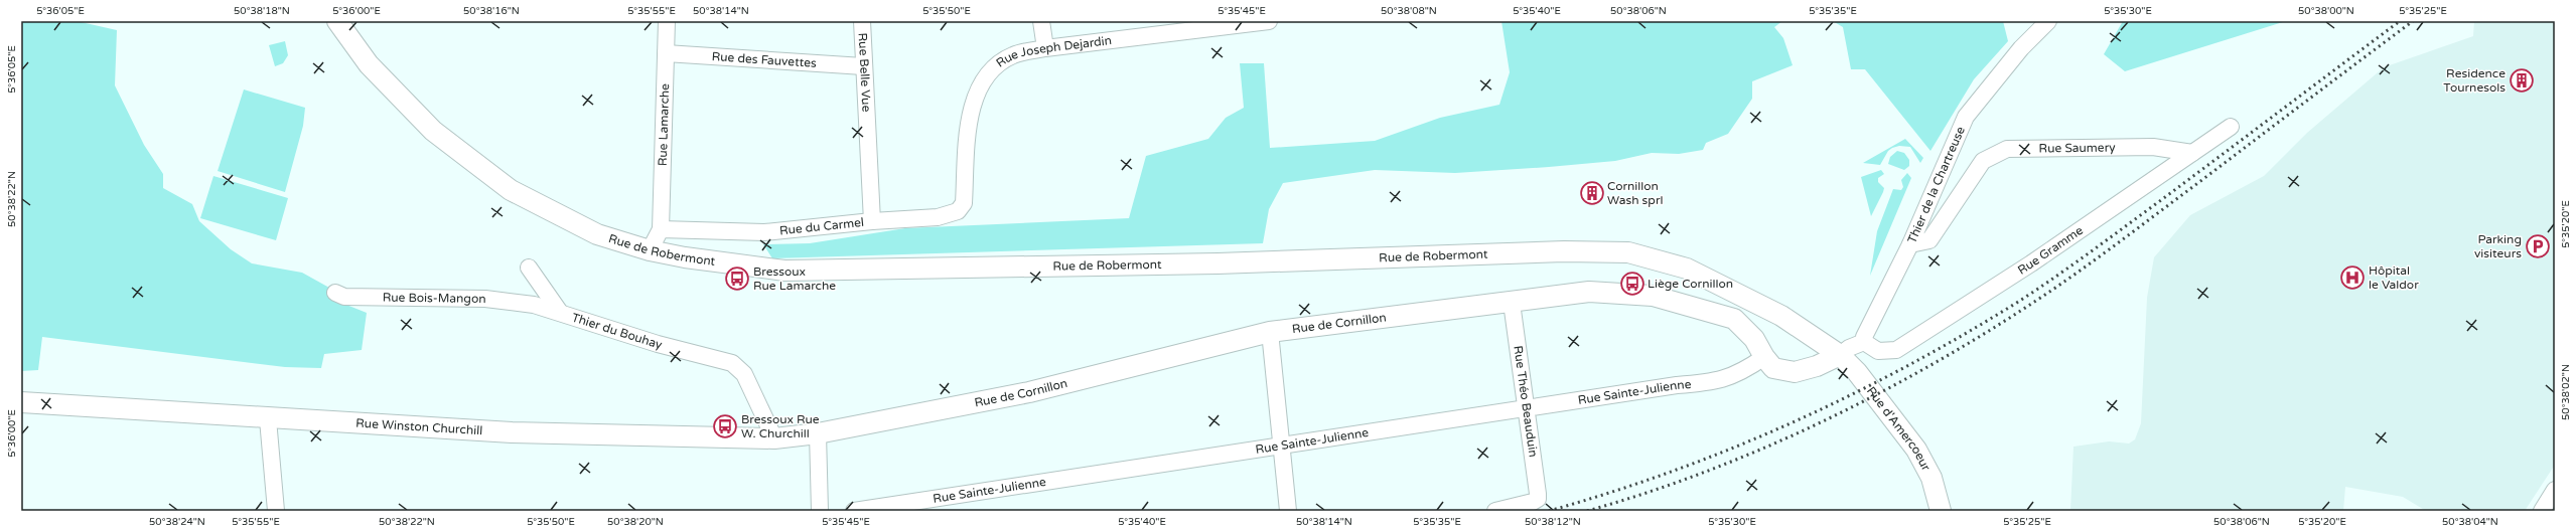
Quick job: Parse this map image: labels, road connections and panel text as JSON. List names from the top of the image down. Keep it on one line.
{"streets":{"main road":["Rue de Robermont","Rue de Cornillon","Rue Winston Churchill","Rue d'Amercoeur"],"street":["Rue Joseph Dejardin","Rue des Fauvettes","Rue Belle Vue","Rue Lamarche","Rue Saumery","Thier de la Chartreuse","Rue du Carmel","Rue Gramme","Rue Bois-Mangon","Thier du Bouhay","Rue Sainte-Julienne","Rue Théo Beauduin"]},"crossings":[["Rue Joseph Dejardin","Rue du Carmel"],["Rue des Fauvettes","Rue Belle Vue"],["Rue des Fauvettes","Rue Lamarche"],["Rue Belle Vue","Rue du Carmel"],["Rue Lamarche","Rue du Carmel"],["Rue Saumery","Thier de la Chartreuse"],["Rue Saumery","Rue Gramme"],["Thier de la Chartreuse","Rue Gramme"],["Rue de Robermont","Rue de Cornillon"],["Rue de Robermont","Rue d'Amercoeur"],["Rue Bois-Mangon","Thier du Bouhay"],["Rue de Cornillon","Rue Sainte-Julienne"],["Rue de Cornillon","Rue Théo Beauduin"],["Rue de Cornillon","Rue Winston Churchill"],["Rue de Cornillon","Rue d'Amercoeur"],["Thier du Bouhay","Rue Winston Churchill"],["Rue Sainte-Julienne","Rue Théo Beauduin"]],"places":{"building":["Residence Tournesols","Cornillon Wash sprl"],"parking":["Parking visiteurs"],"hospital":["Hôpital le Valdor"],"bus stop":["Bressoux Rue Lamarche","Liège Cornillon","Bressoux Rue W. Churchill"]},"coordinates":["5°36'05\"E","50°38'18\"N","5°36'00\"E","50°38'16\"N","5°35'55\"E","50°38'14\"N","5°35'50\"E","5°35'45\"E","50°38'08\"N","5°35'40\"E","50°38'06\"N","5°35'35\"E","5°35'30\"E","50°38'00\"N","5°35'25\"E","50°38'22\"N","5°35'20\"E","50°38'02\"N","50°38'24\"N","50°38'20\"N","50°38'12\"N","50°38'04\"N"]}
